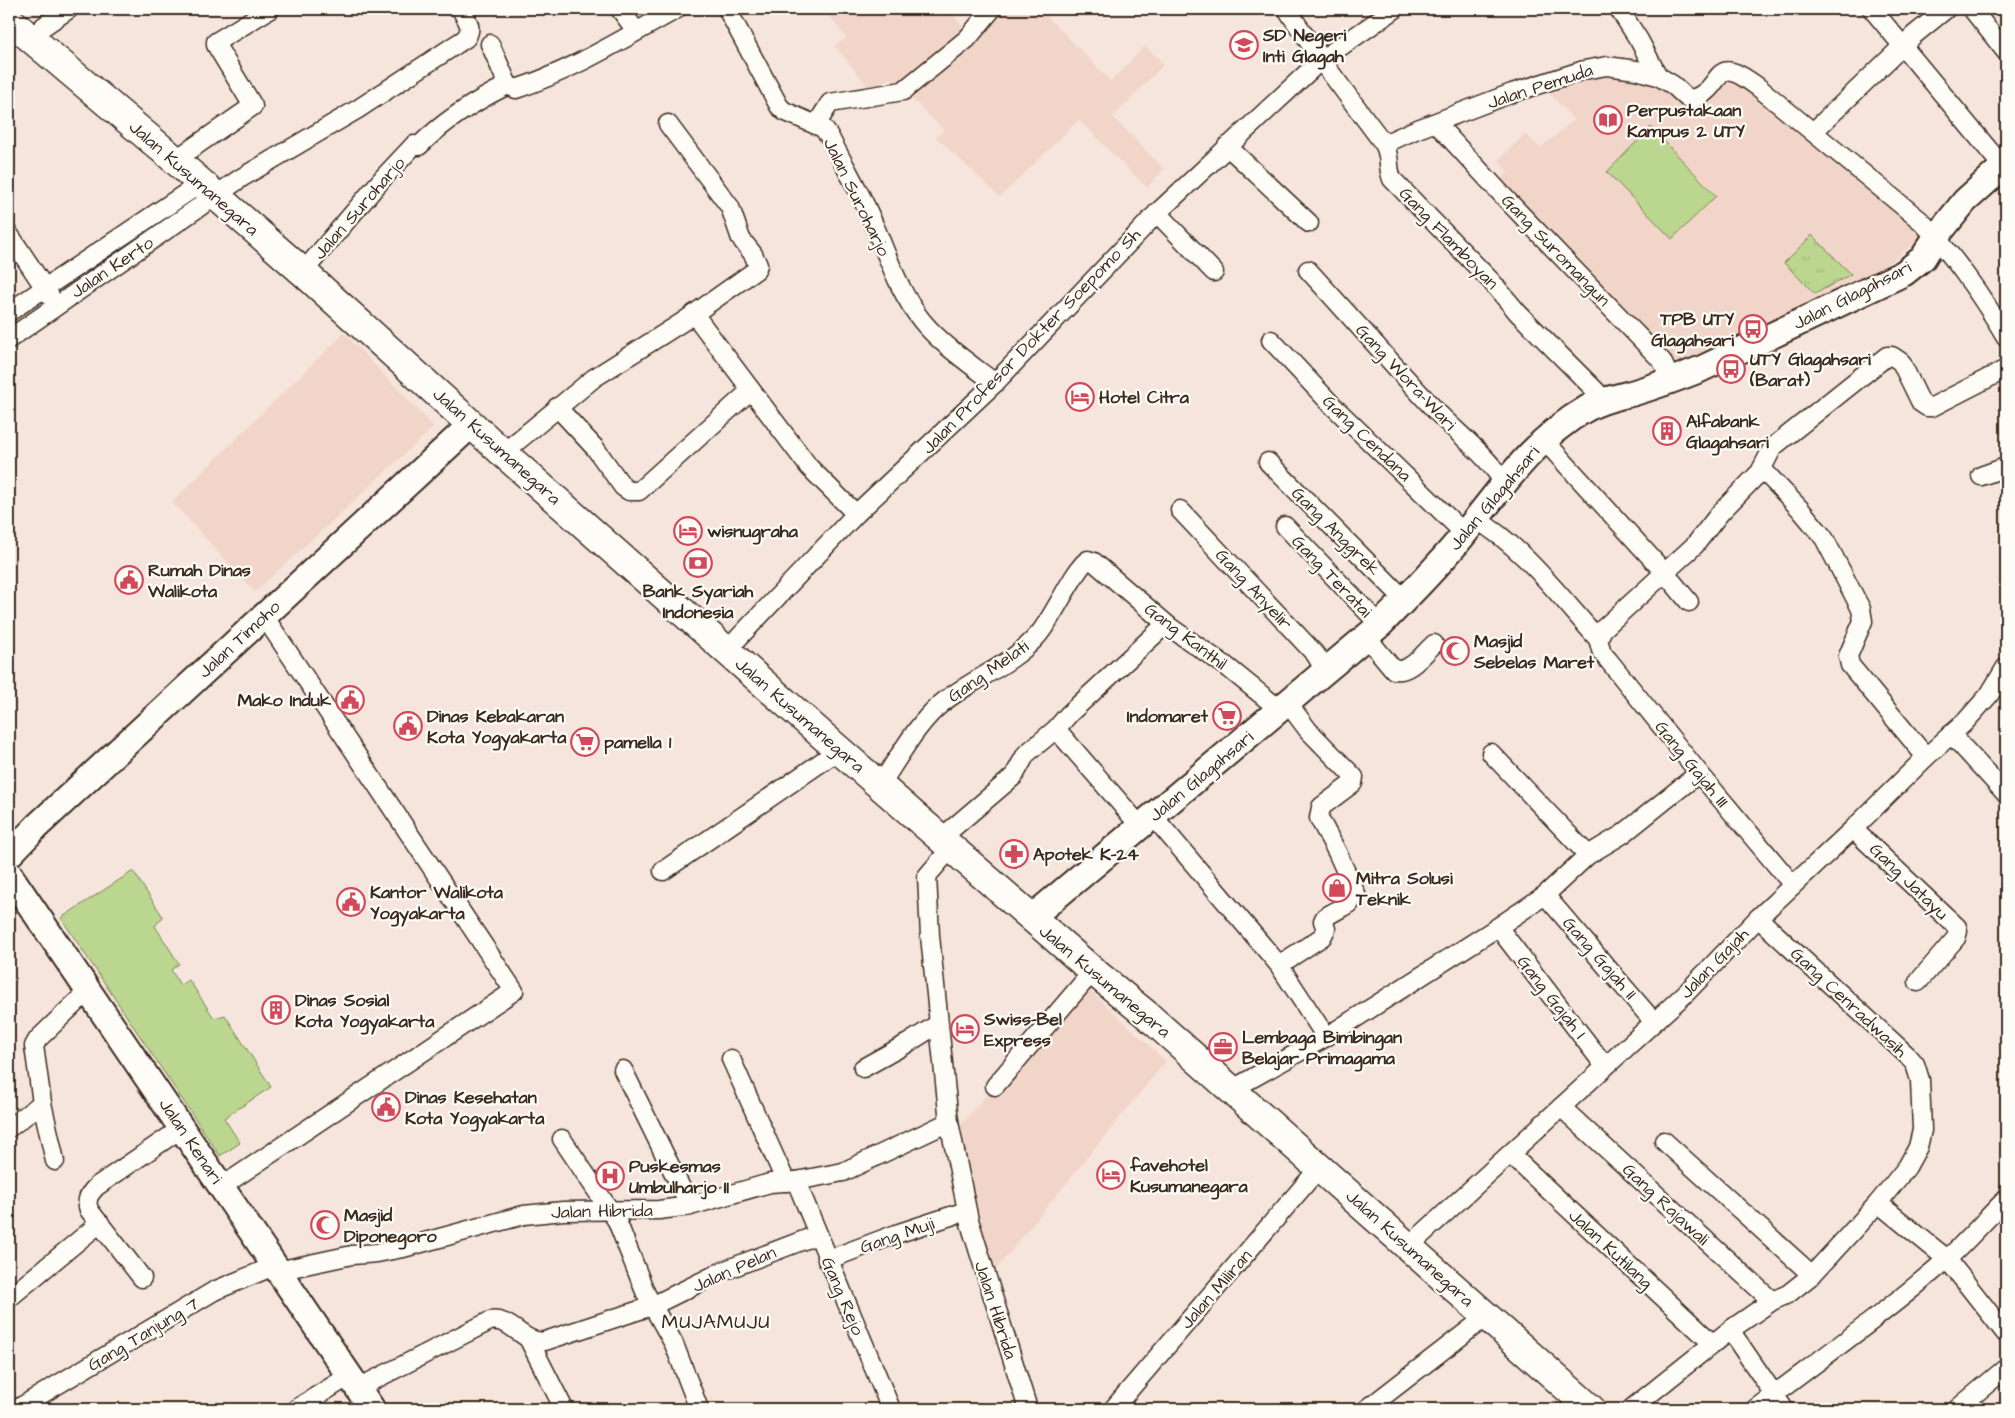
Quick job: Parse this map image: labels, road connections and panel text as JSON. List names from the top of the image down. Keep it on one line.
{"streets":{"main road":["Jalan Kusumanegara","Jalan Glagahsari","Jalan Timoho","Jalan Kenari"],"street":["Jalan Pemuda","Jalan Suroharjo","Gang Flamboyan","Gang Suromangun","Jalan Kerto","Jalan Profesor Dokter Soepomo Sh","Gang Wora-Wari","Gang Cendana","Gang Anggrek","Gang Teratai","Gang Anyelir","Gang Kanthil","Gang Melati","Gang Gajah III","Gang Jatayu","Gang Gajah II","Jalan Gajah","Gang Gajah I","Gang Cenradwasih","Gang Rajawali","Jalan Hibrida","Gang Muji","Jalan Kutilang","Jalan Pelan","Jalan Miliran","Gang Rejo","Gang Tanjung 7"]},"crossings":[["Jalan Pemuda","Gang Flamboyan"],["Jalan Pemuda","Gang Suromangun"],["Jalan Kusumanegara","Jalan Suroharjo"],["Jalan Kusumanegara","Jalan Kerto"],["Jalan Kusumanegara","Jalan Glagahsari"],["Jalan Kusumanegara","Jalan Profesor Dokter Soepomo Sh"],["Jalan Kusumanegara","Jalan Timoho"],["Jalan Kusumanegara","Gang Melati"],["Jalan Kusumanegara","Jalan Gajah"],["Jalan Kusumanegara","Jalan Hibrida"],["Jalan Kusumanegara","Jalan Miliran"],["Jalan Suroharjo","Jalan Profesor Dokter Soepomo Sh"],["Gang Flamboyan","Jalan Glagahsari"],["Gang Flamboyan","Jalan Profesor Dokter Soepomo Sh"],["Gang Suromangun","Jalan Glagahsari"],["Jalan Glagahsari","Gang Wora-Wari"],["Jalan Glagahsari","Gang Cendana"],["Jalan Glagahsari","Gang Anggrek"],["Jalan Glagahsari","Gang Teratai"],["Jalan Glagahsari","Gang Anyelir"],["Jalan Glagahsari","Gang Kanthil"],["Gang Cendana","Gang Gajah III"],["Gang Kanthil","Gang Melati"],["Gang Gajah III","Jalan Gajah"],["Gang Jatayu","Jalan Gajah"],["Gang Gajah II","Jalan Gajah"],["Jalan Gajah","Gang Gajah I"],["Jalan Gajah","Gang Cenradwasih"],["Jalan Gajah","Gang Rajawali"],["Jalan Gajah","Jalan Kutilang"],["Gang Cenradwasih","Gang Rajawali"],["Gang Cenradwasih","Jalan Kutilang"],["Jalan Kenari","Jalan Hibrida"],["Jalan Kenari","Gang Tanjung 7"],["Jalan Hibrida","Gang Muji"],["Jalan Hibrida","Gang Rejo"],["Jalan Hibrida","Gang Tanjung 7"],["Gang Muji","Gang Rejo"],["Jalan Pelan","Gang Rejo"]],"districts":["MUJAMUJU"],"places":{"school or university":["SD Negeri Inti Glagah"],"library":["Perpustakaan Kampus 2 UTY"],"bus stop":["TPB UTY Glagahsari","UTY Glagahsari (Barat)"],"hotel":["Hotel Citra","wisnugraha","Swiss-Bel Express","favehotel Kusumanegara"],"building":["Alfabank Glagahsari","Dinas Sosial Kota Yogyakarta"],"bank":["Bank Syariah Indonesia"],"public building":["Rumah Dinas Walikota","Mako Induk","Dinas Kebakaran Kota Yogyakarta","Kantor Walikota Yogyakarta","Dinas Kesehatan Kota Yogyakarta"],"mosque":["Masjid Sebelas Maret","Masjid Diponegoro"],"supermarket":["Indomaret","pamella 1"],"pharmacy":["Apotek K-24"],"shop":["Mitra Solusi Teknik"],"office":["Lembaga Bimbingan Belajar Primagama"],"hospital":["Puskesmas Umbulharjo II"]}}
